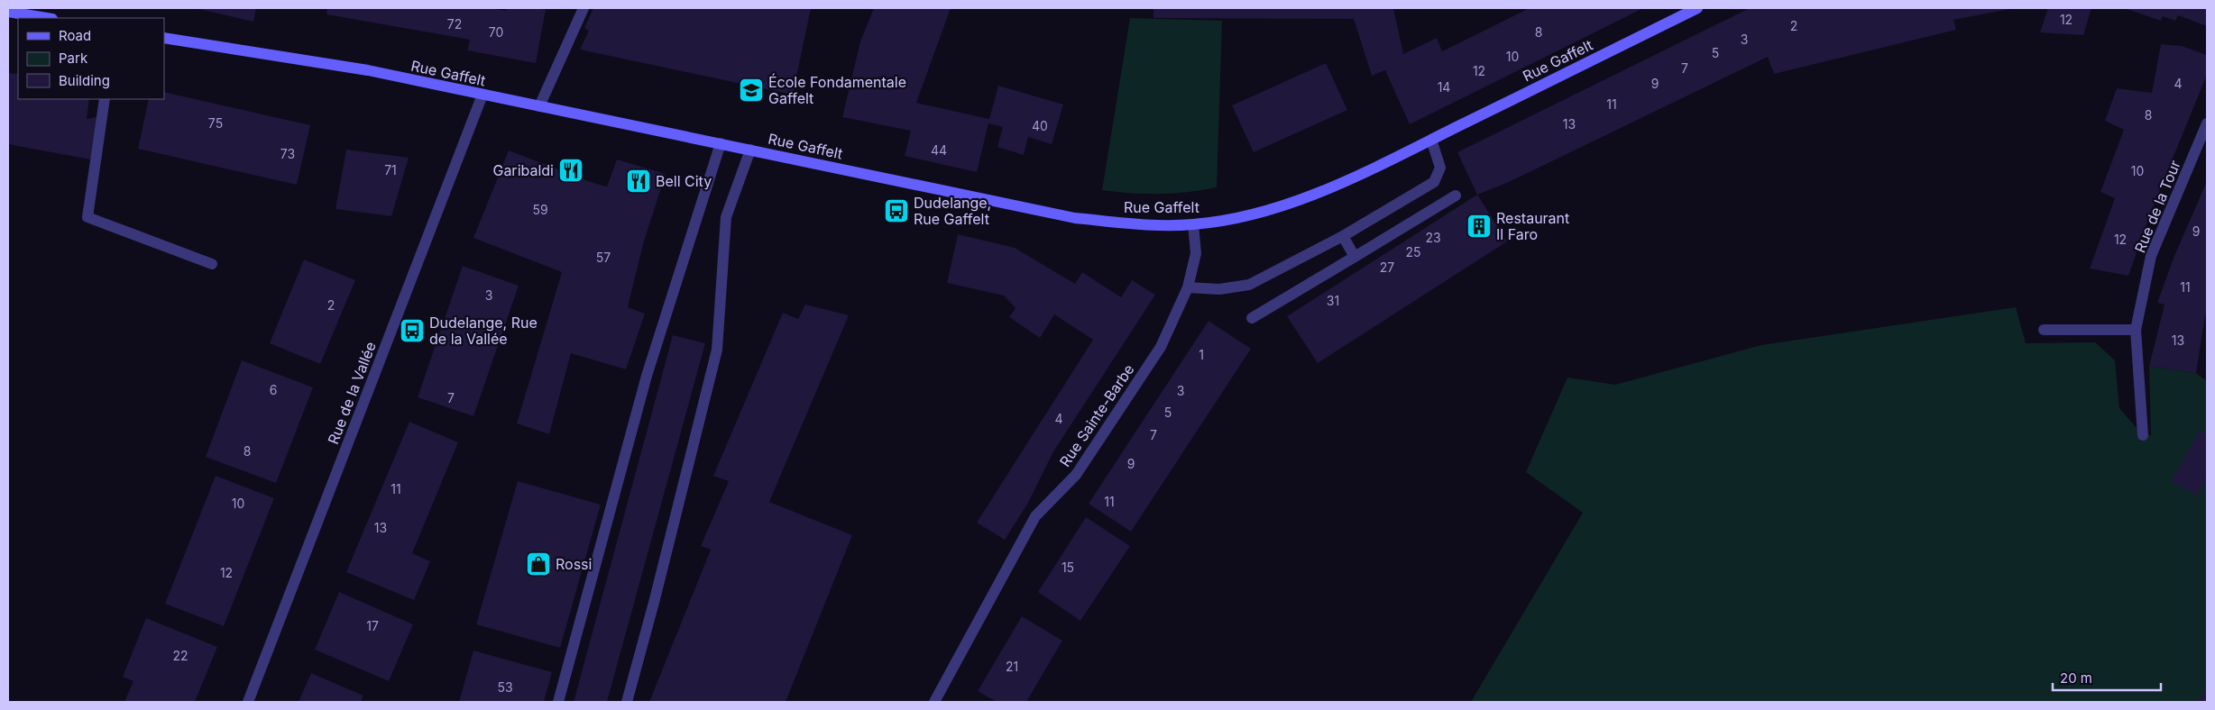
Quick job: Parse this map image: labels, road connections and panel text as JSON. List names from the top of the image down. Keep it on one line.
{"streets":{"main road":["Rue Gaffelt"],"street":["Rue de la Tour","Rue de la Vallée","Rue Sainte-Barbe"]},"crossings":[["Rue Gaffelt","Rue de la Vallée"],["Rue Gaffelt","Rue Sainte-Barbe"]],"places":{"school or university":["École Fondamentale Gaffelt"],"restaurant":["Garibaldi","Bell City"],"bus stop":["Dudelange, Rue Gaffelt","Dudelange, Rue de la Vallée"],"building":["Restaurant Il Faro"],"shop":["Rossi"]},"house_numbers":["12","72","2","70","8","3","5","10","7","12","9","4","14","11","8","75","13","40","44","73","71","10","59","9","23","12","25","57","27","11","3","31","2","13","1","6","3","7","5","4","7","8","9","11","11","10","13","15","12","17","22","21","53"],"legend":["Road","Park","Building"],"scale_bar":"20 m"}
